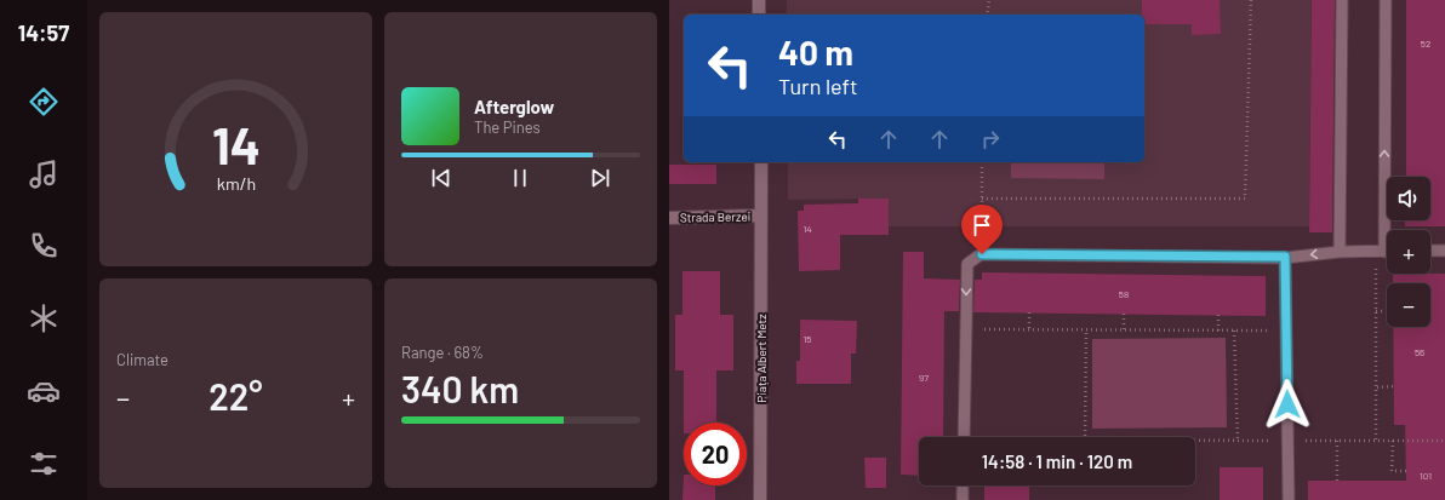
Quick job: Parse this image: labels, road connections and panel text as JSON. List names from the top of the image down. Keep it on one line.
{"streets":{"street":["Strada Berzei","Piața Albert Metz"]},"crossings":[["Strada Berzei","Piața Albert Metz"]],"house_numbers":["52","14","58","15","56","97","101"],"page":{"tabs":"14:57","turn":["40 m","Turn left"],"song":["Afterglow","The Pines"],"map_buttons":["+","−"],"tile":["Climate",["Range · 68%","340 km"]],"heat":["−","22°","+"],"limit":"20","trip":"14:58 · 1 min · 120 m","gauge":["14","km/h"]}}
